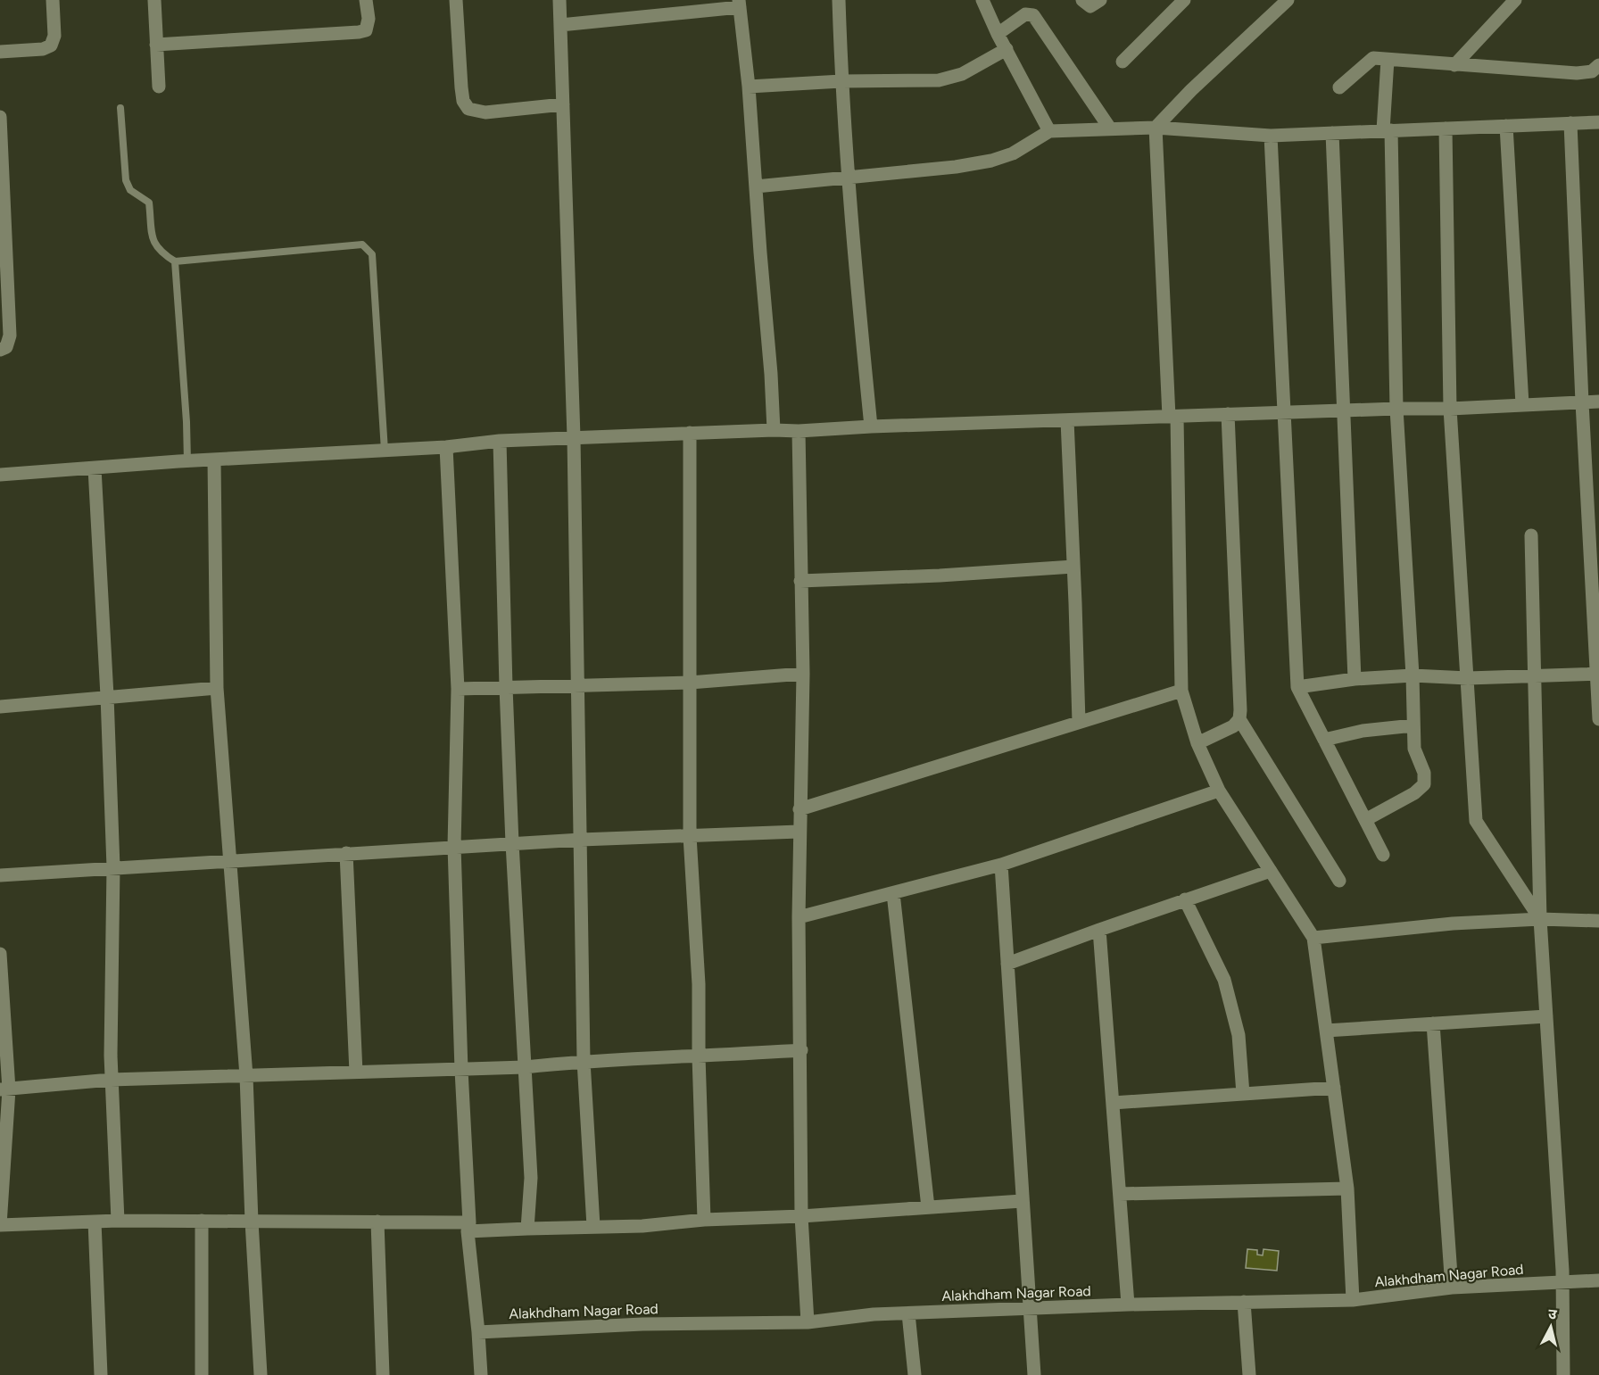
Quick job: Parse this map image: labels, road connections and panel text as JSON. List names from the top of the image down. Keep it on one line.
{"streets":{"street":["Alakhdham Nagar Road"]},"north":"top"}
